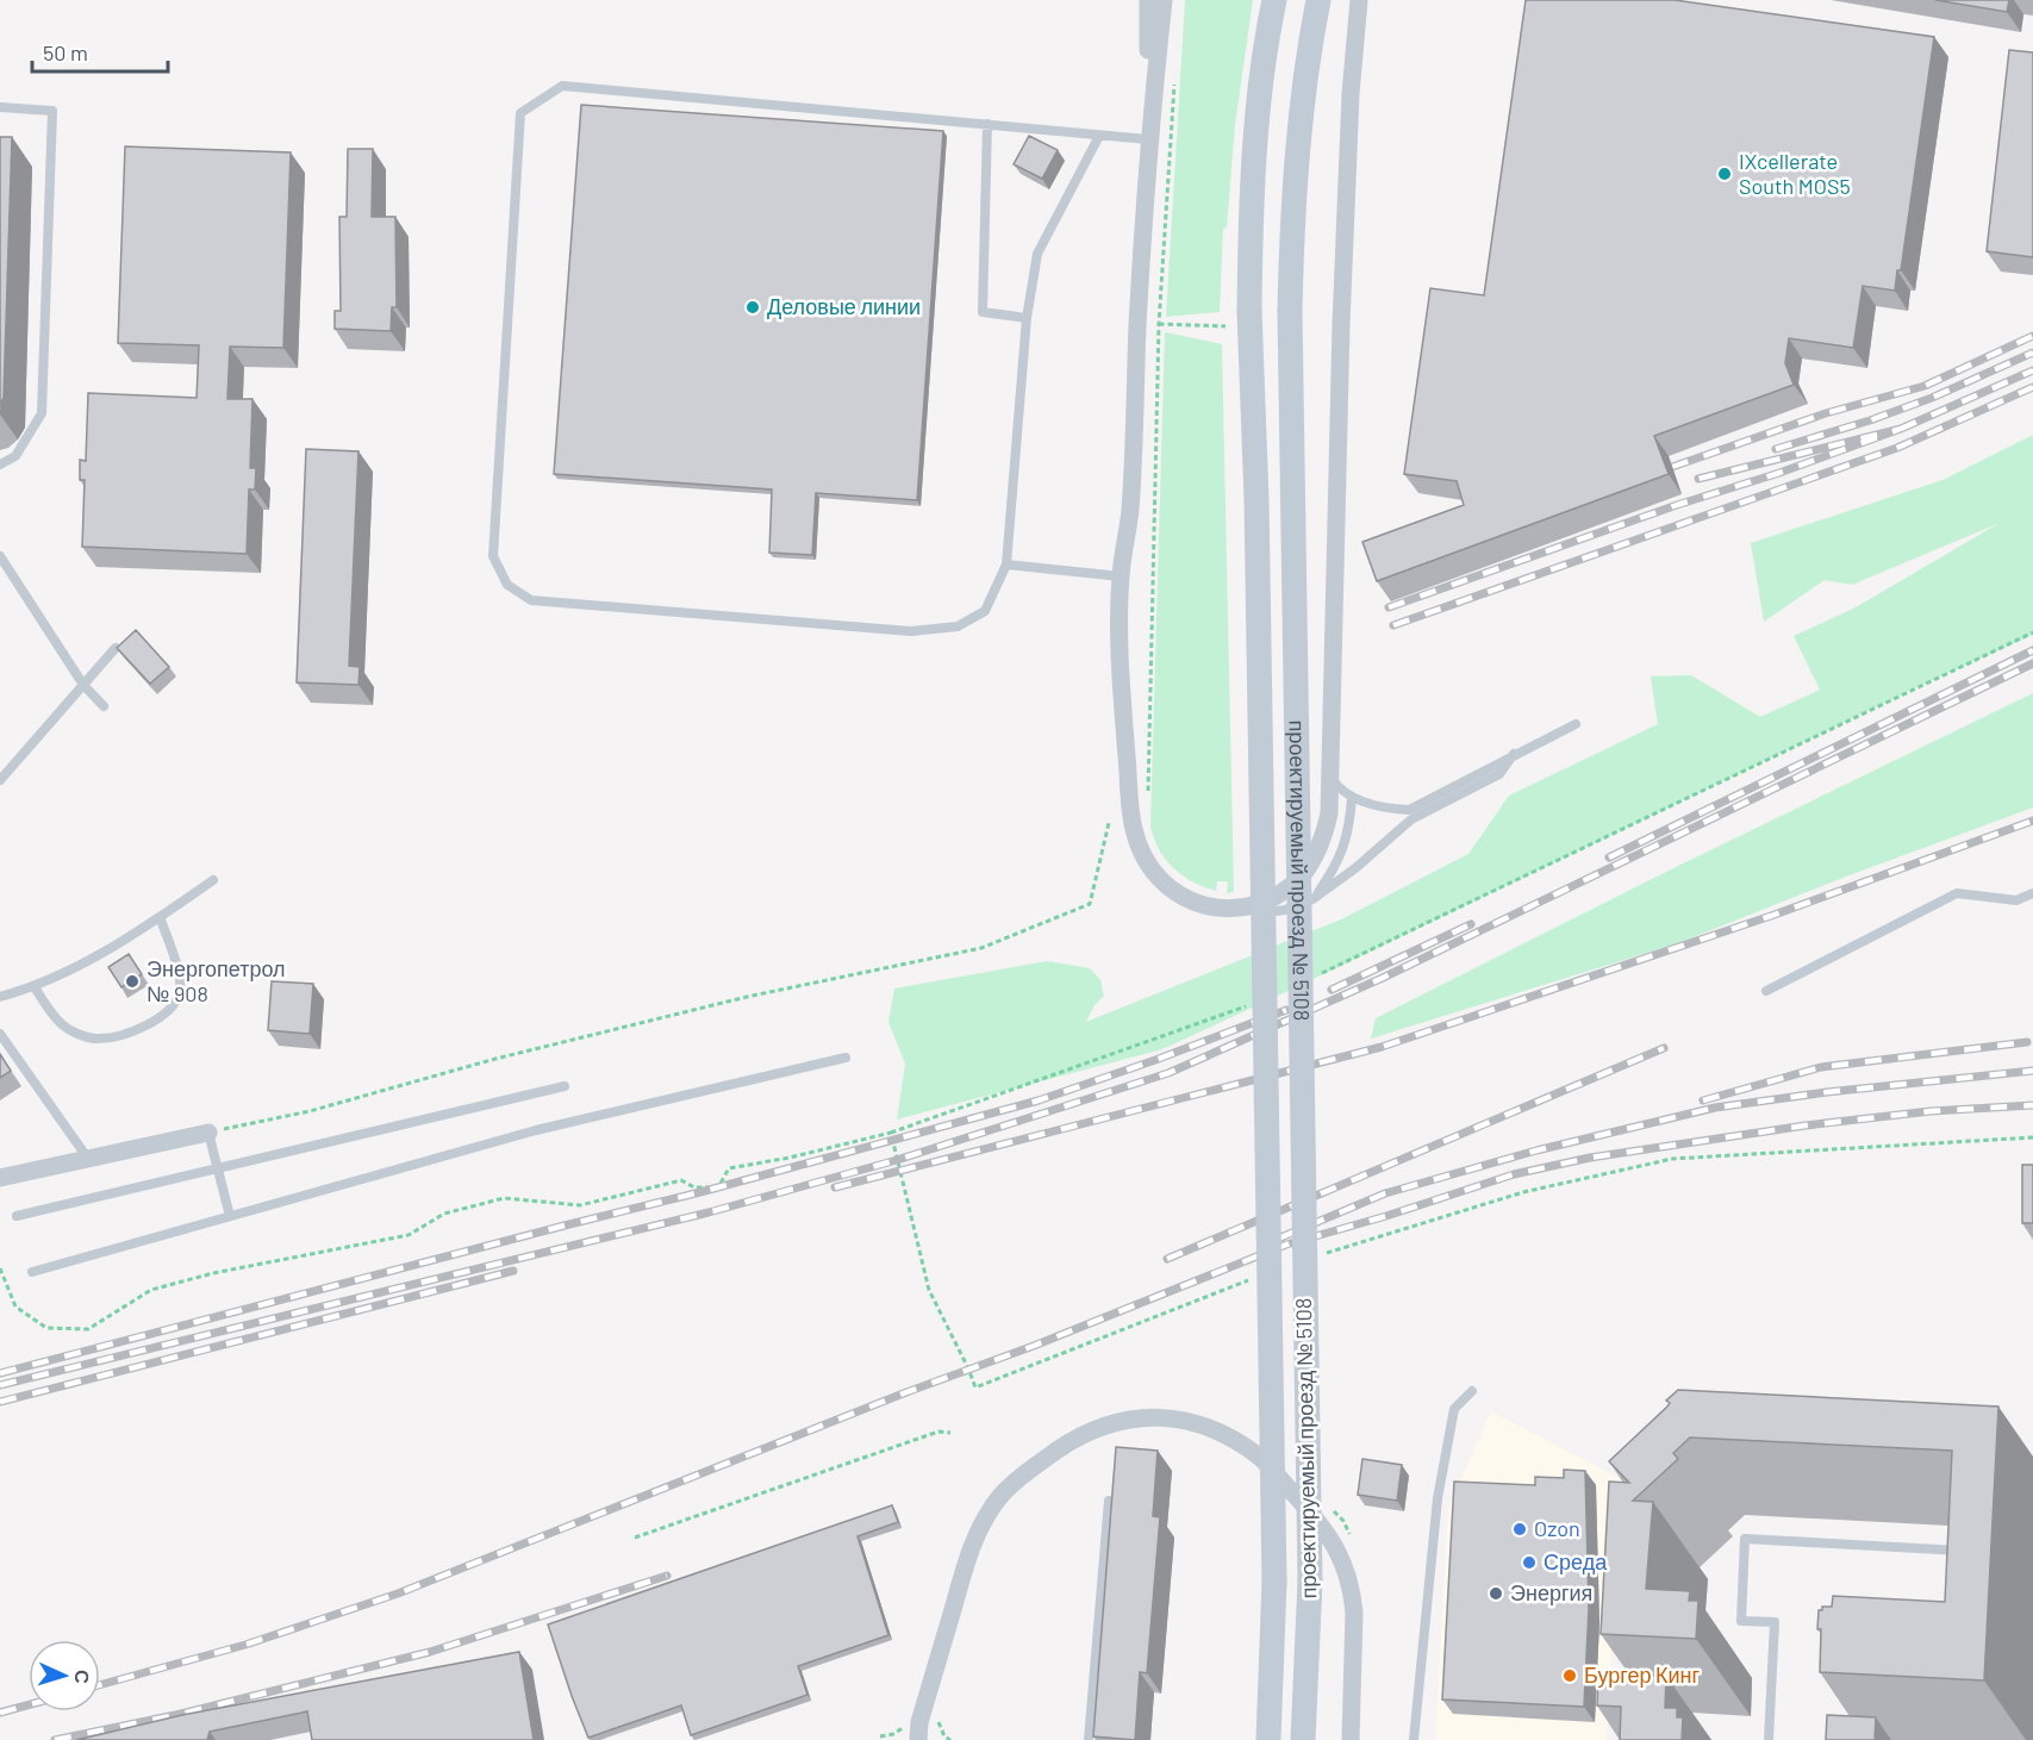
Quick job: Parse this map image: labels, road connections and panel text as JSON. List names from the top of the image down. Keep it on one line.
{"streets":{"main road":["проектируемый проезд № 5108"]},"places":["IXcellerate South MOS5","Деловые линии","Энергопетрол № 908","Ozon","Среда","Энергия","Бургер Кинг"],"scale_bar":"50 m","north":"right"}
